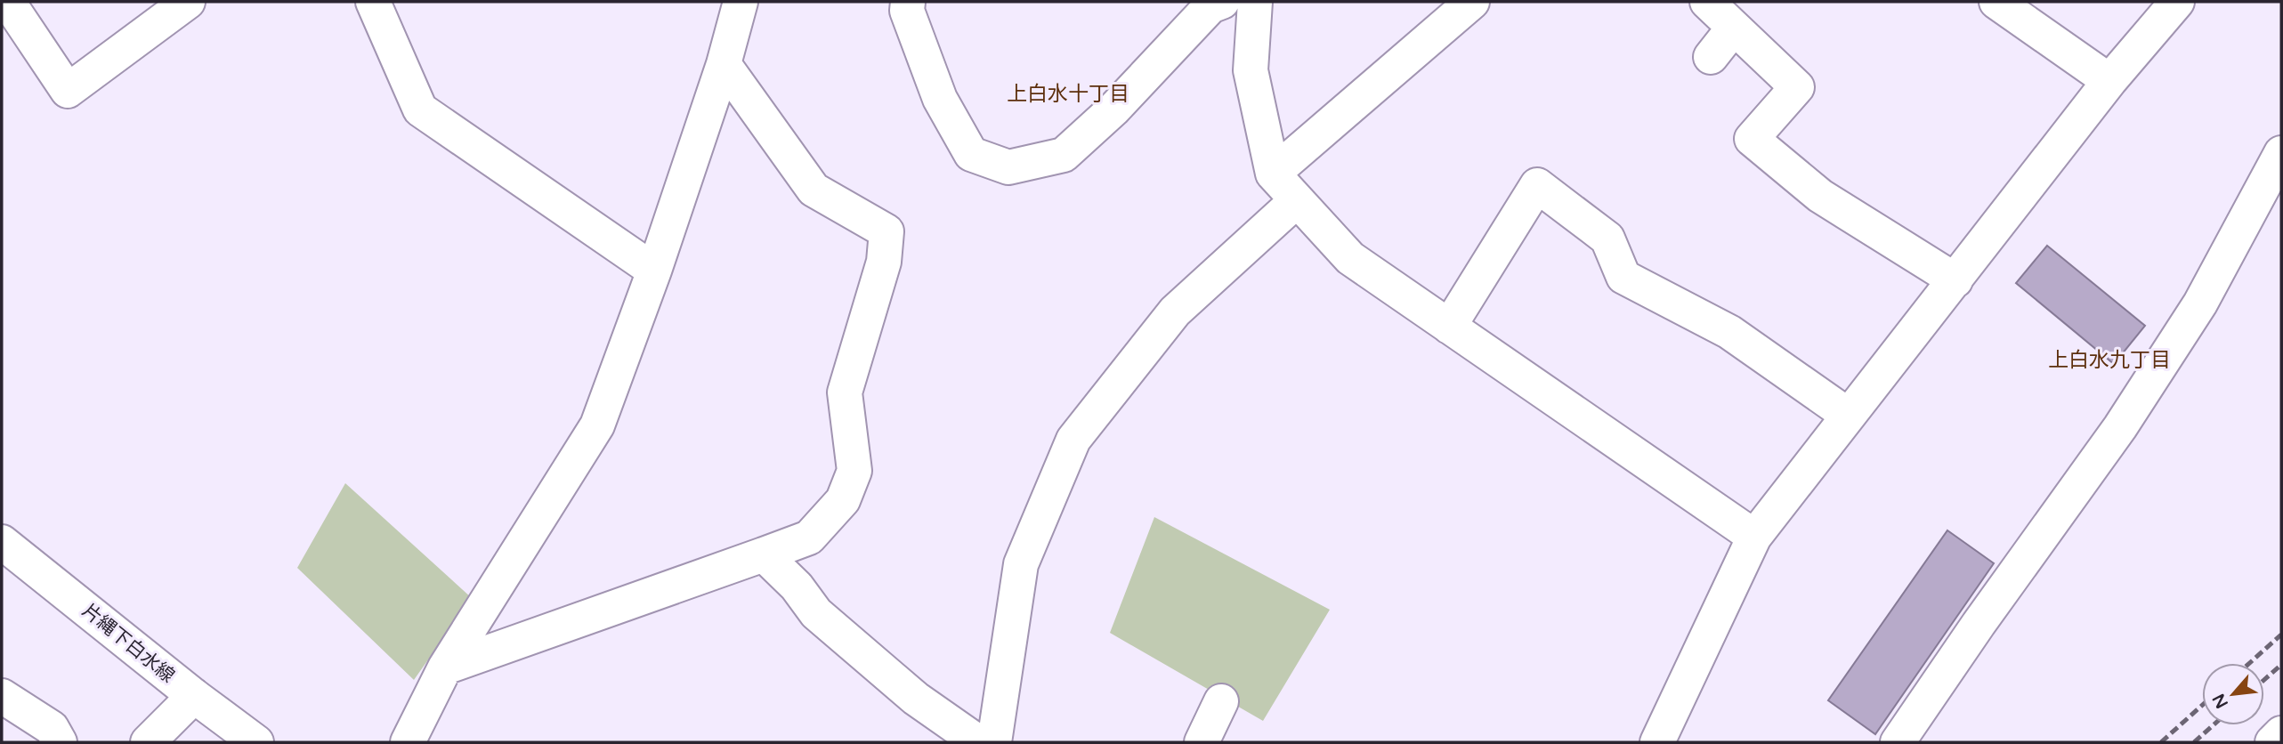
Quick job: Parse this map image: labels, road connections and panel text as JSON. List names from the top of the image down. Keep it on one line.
{"streets":{"street":["片縄下白水線"]},"districts":["上白水十丁目","上白水九丁目"],"north":"bottom left"}
